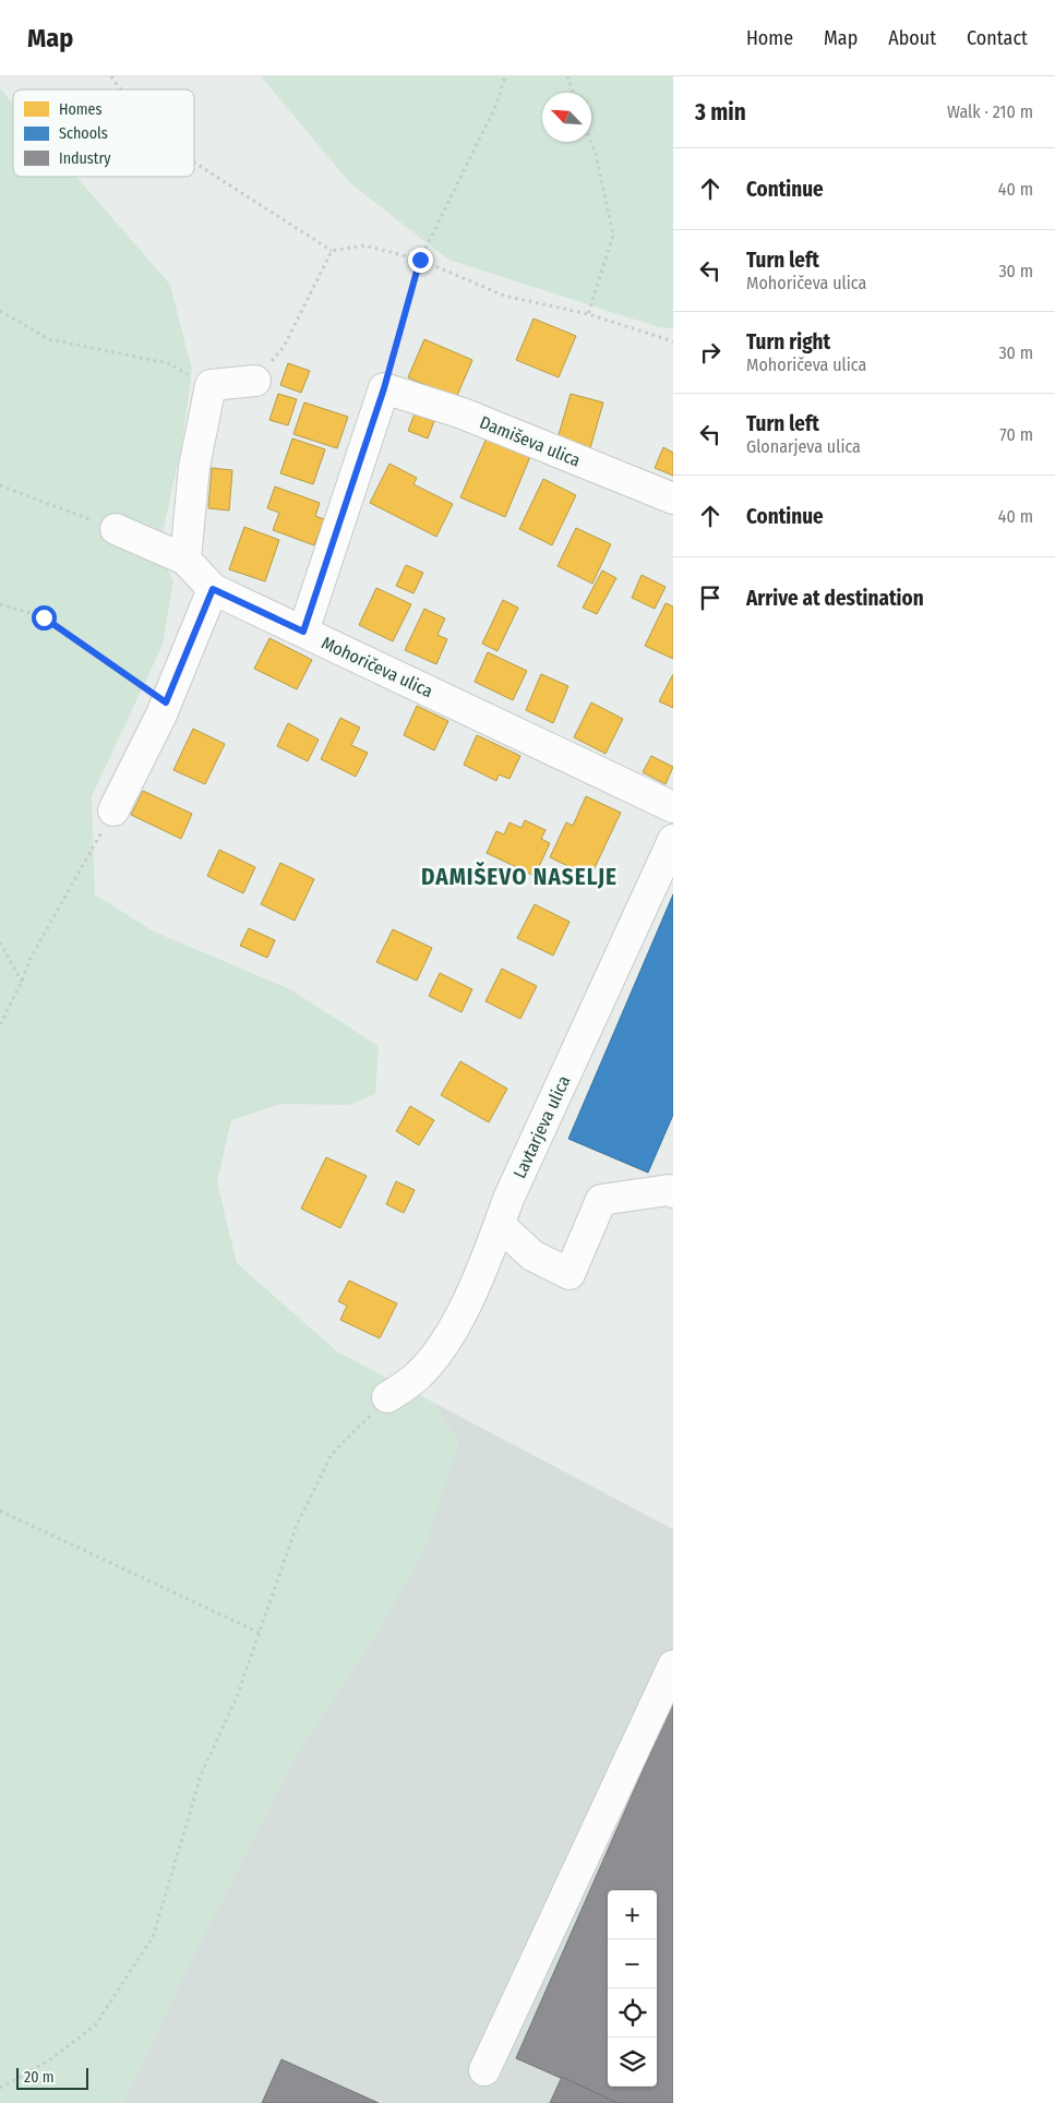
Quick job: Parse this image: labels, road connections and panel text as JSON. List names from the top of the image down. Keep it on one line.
{"streets":{"street":["Damiševa ulica","Mohoričeva ulica","Lavtarjeva ulica"]},"districts":["DAMIŠEVO NASELJE"],"legend":["Homes","Schools","Industry"],"scale_bar":"20 m","north":"top left","page":{"header":"Map","nav":["Home","Map","About","Contact"],"heading":["3 min","Walk · 210 m"],"list":[["Continue","40 m"],["Turn left","Mohoričeva ulica","30 m"],["Turn right","Mohoričeva ulica","30 m"],["Turn left","Glonarjeva ulica","70 m"],["Continue","40 m"],"Arrive at destination"],"map_buttons":["+","−"],"scale":"20 m"}}
